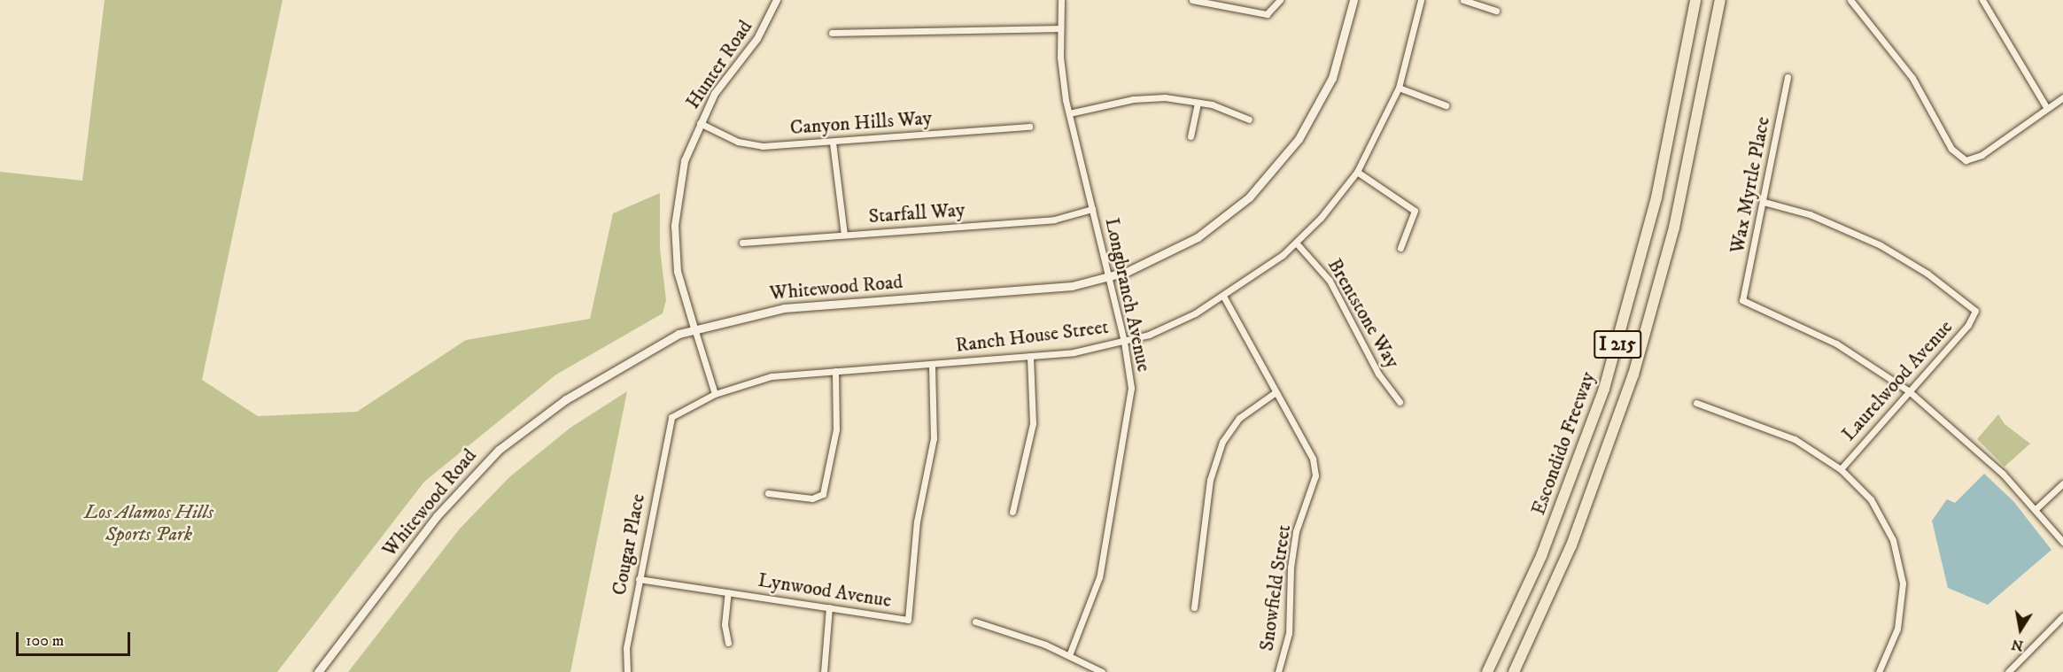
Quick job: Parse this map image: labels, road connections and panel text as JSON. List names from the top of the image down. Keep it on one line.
{"streets":{"highway":["I 215","Escondido Freeway"],"main road":["Whitewood Road"],"street":["Hunter Road","Canyon Hills Way","Wax Myrtle Place","Starfall Way","Longbranch Avenue","Brentstone Way","Ranch House Street","Laurelwood Avenue","Cougar Place","Snowfield Street","Lynwood Avenue"]},"crossings":[["Hunter Road","Canyon Hills Way"],["Hunter Road","Whitewood Road"],["Hunter Road","Ranch House Street"],["Wax Myrtle Place","Laurelwood Avenue"],["Starfall Way","Longbranch Avenue"],["Whitewood Road","Longbranch Avenue"],["Longbranch Avenue","Ranch House Street"],["Brentstone Way","Ranch House Street"],["Ranch House Street","Cougar Place"],["Ranch House Street","Snowfield Street"],["Ranch House Street","Lynwood Avenue"],["Cougar Place","Lynwood Avenue"]],"parks":["Los Alamos Hills Sports Park"],"scale_bar":"100 m","north":"bottom"}
